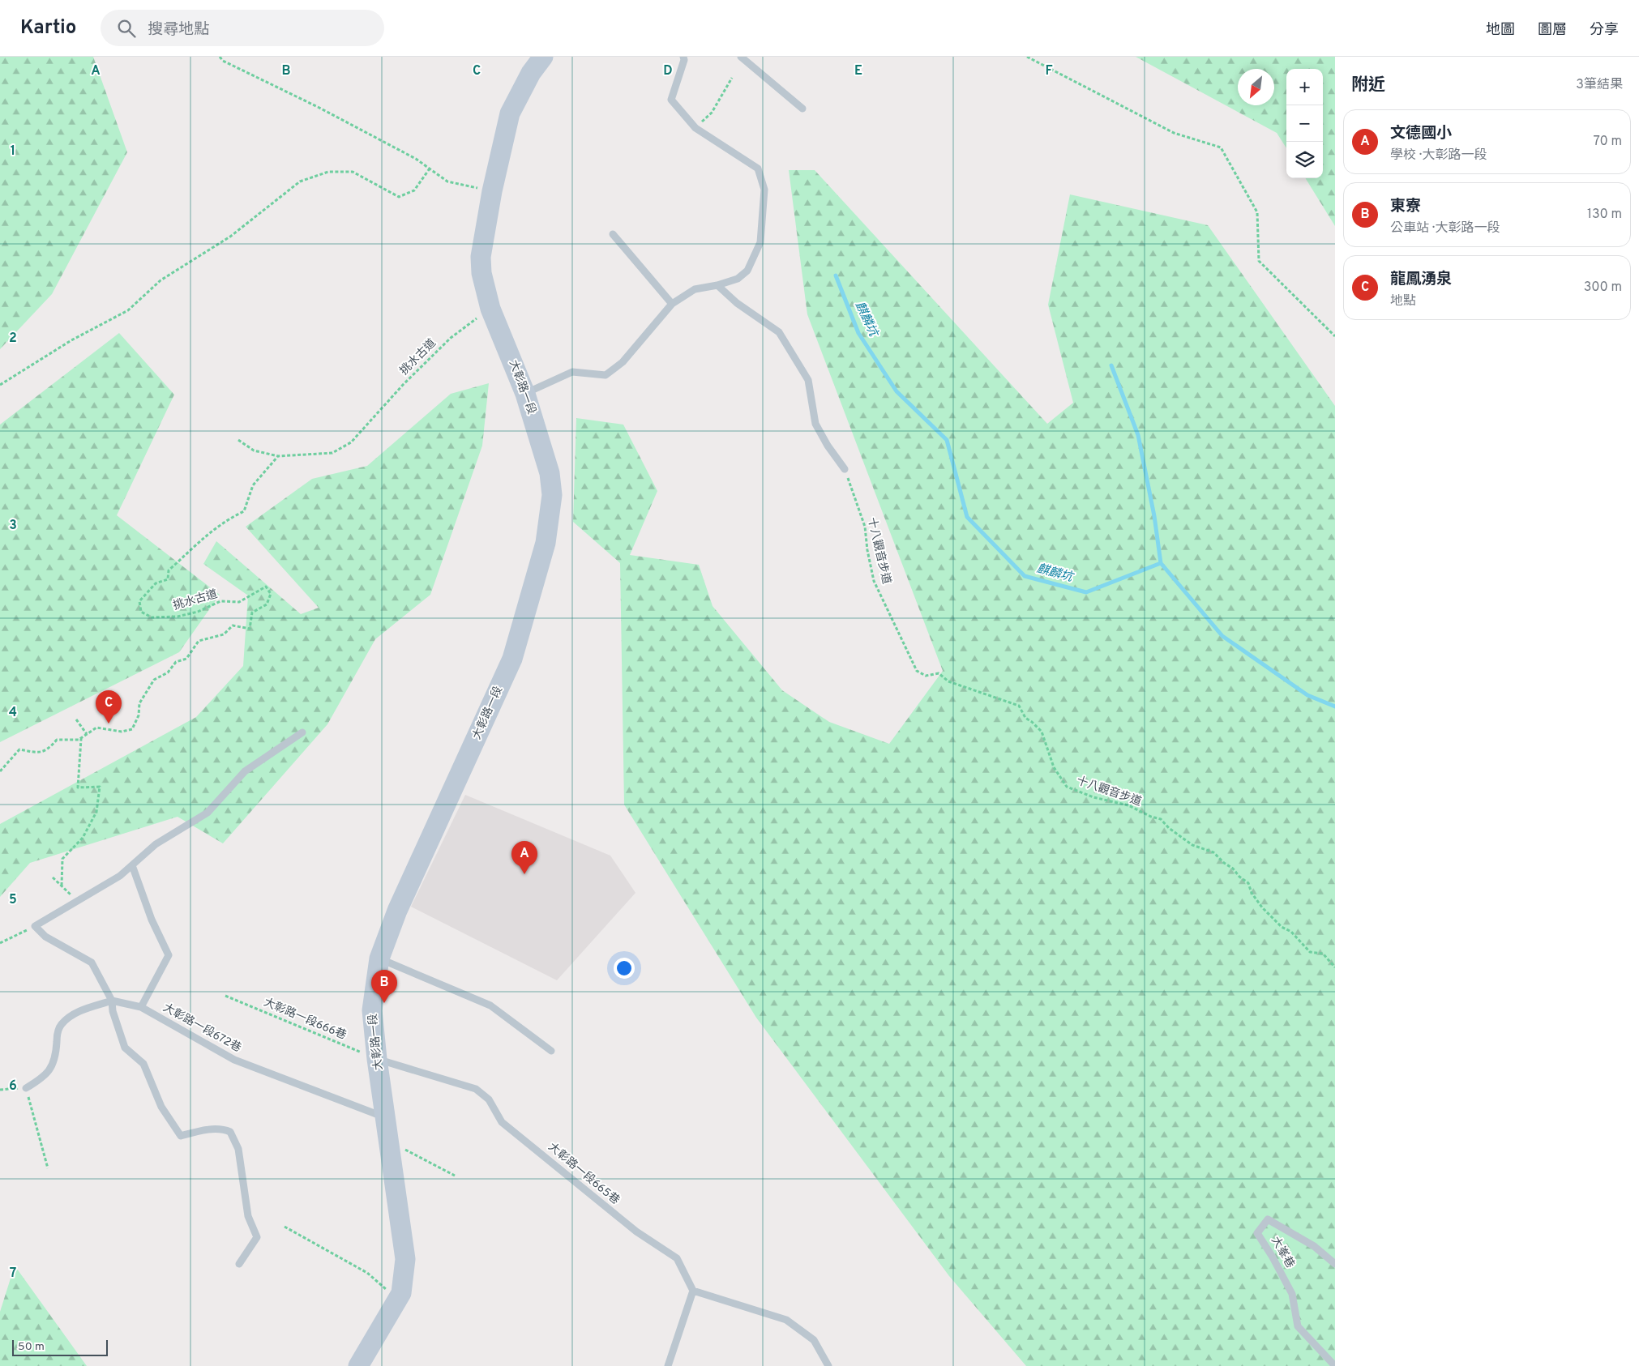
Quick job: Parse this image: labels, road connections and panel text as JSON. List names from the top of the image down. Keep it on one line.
{"streets":{"main road":["大彰路一段"],"lane":["大彰路一段672巷","大彰路一段665巷","大峯巷"],"path":["挑水古道","十八觀音步道","大彰路一段666巷"]},"crossings":[["挑水古道","大彰路一段"],["大彰路一段","大彰路一段666巷"],["大彰路一段","大彰路一段672巷"],["大彰路一段","大彰路一段665巷"],["大彰路一段666巷","大彰路一段665巷"]],"water":["麒麟坑"],"scale_bar":"50 m","north":"bottom left","page":{"header":"Kartio","search":"搜尋地點","nav":["地圖","圖層","分享"],"heading":["附近","3筆結果"],"map_buttons":["+","−"],"list":[{"mark":"A","name":"文德國小","note":"學校 · 大彰路一段","value":"70 m"},{"mark":"B","name":"東寮","note":"公車站 · 大彰路一段","value":"130 m"},{"mark":"C","name":"龍鳳湧泉","note":"地點","value":"300 m"}],"pins":["C","A","B"],"scale":"50 m"},"grid":{"columns":["A","B","C","D","E","F"],"rows":["1","2","3","4","5","6","7"]}}
